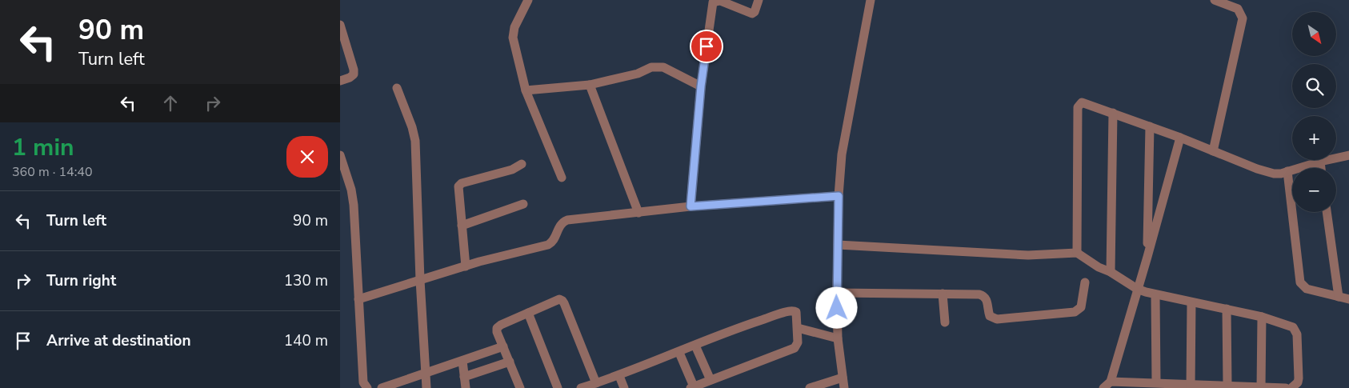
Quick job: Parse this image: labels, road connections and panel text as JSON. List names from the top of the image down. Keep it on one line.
{"north":"bottom right","page":{"turn":["90 m","Turn left"],"map_buttons":["+","−"],"heading":["1 min","360 m · 14:40"],"list":[{"name":"Turn left","value":"90 m"},{"name":"Turn right","value":"130 m"},{"name":"Arrive at destination","value":"140 m"}]}}
